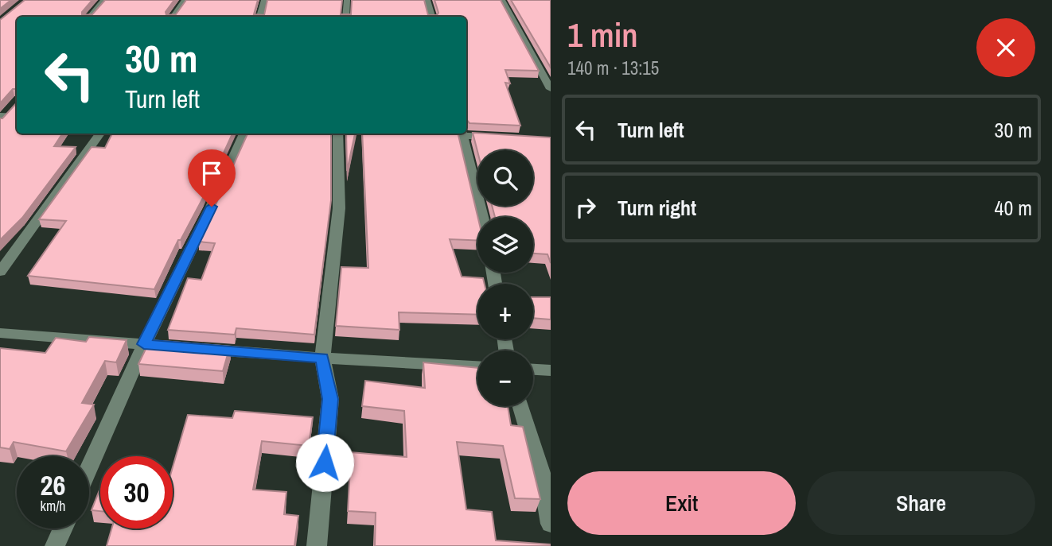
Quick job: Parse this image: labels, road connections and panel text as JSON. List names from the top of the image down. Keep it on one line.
{"page":{"heading":["1 min","140 m · 13:15"],"turn":["30 m","Turn left"],"list":[{"name":"Turn left","value":"30 m"},{"name":"Turn right","value":"40 m"}],"map_buttons":["+","−"],"speed":"26 km/h","limit":"30","buttons":["Exit","Share"]}}
